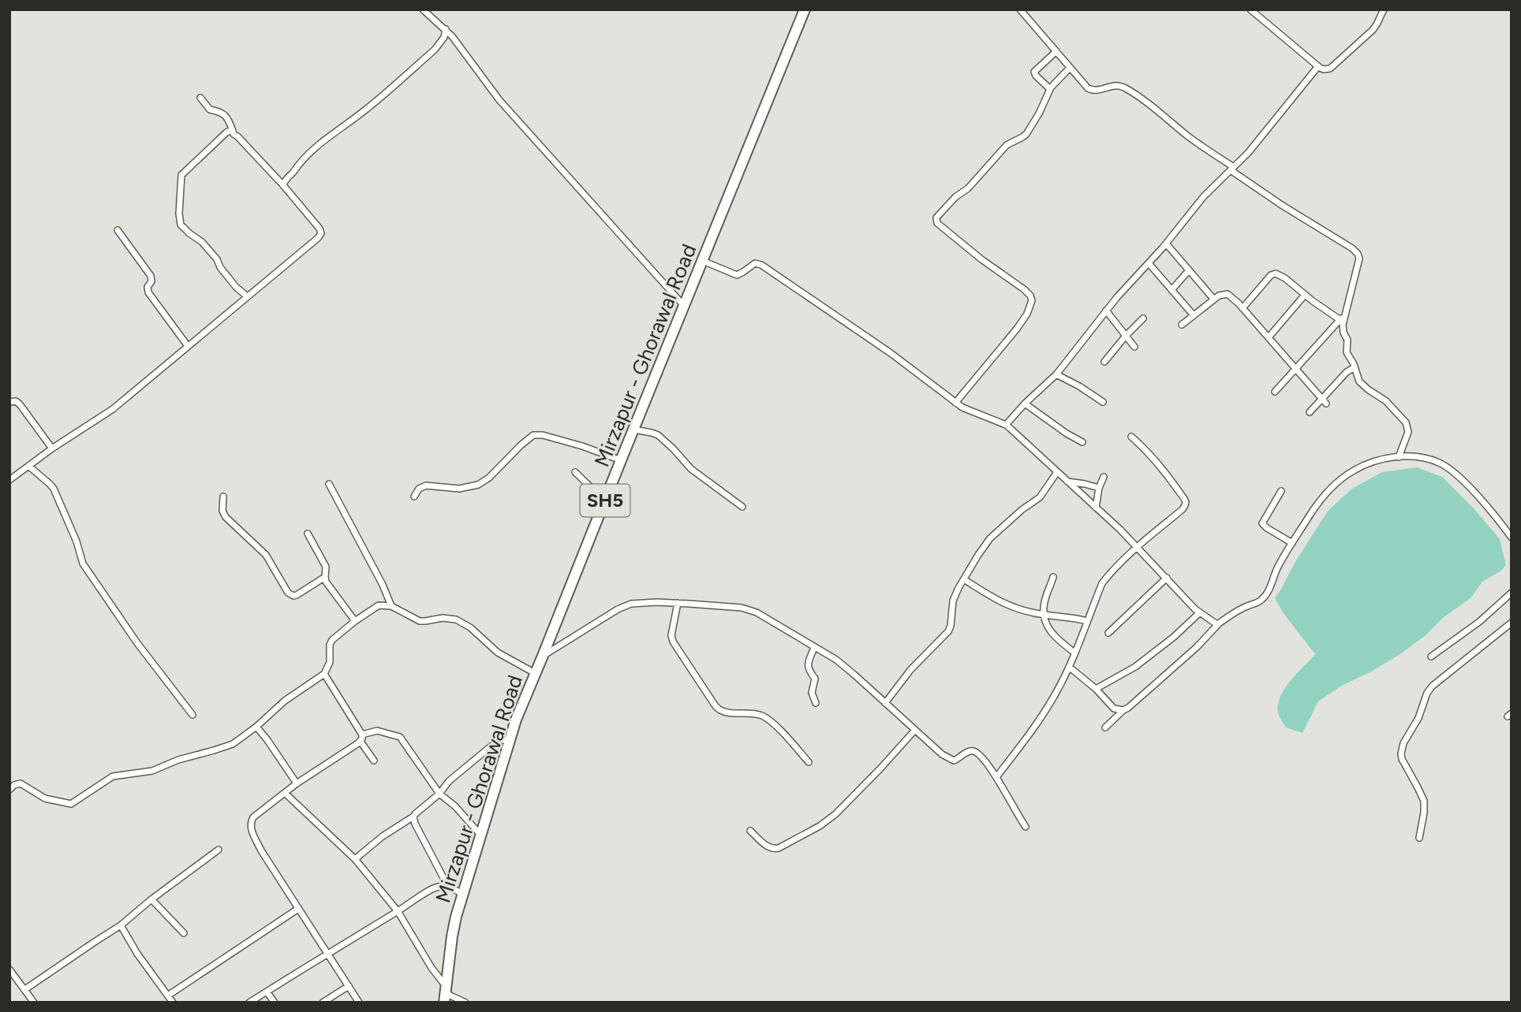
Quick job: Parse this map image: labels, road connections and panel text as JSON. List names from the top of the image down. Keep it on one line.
{"streets":{"main road":["Mirzapur - Ghorawal Road","SH5"]}}
